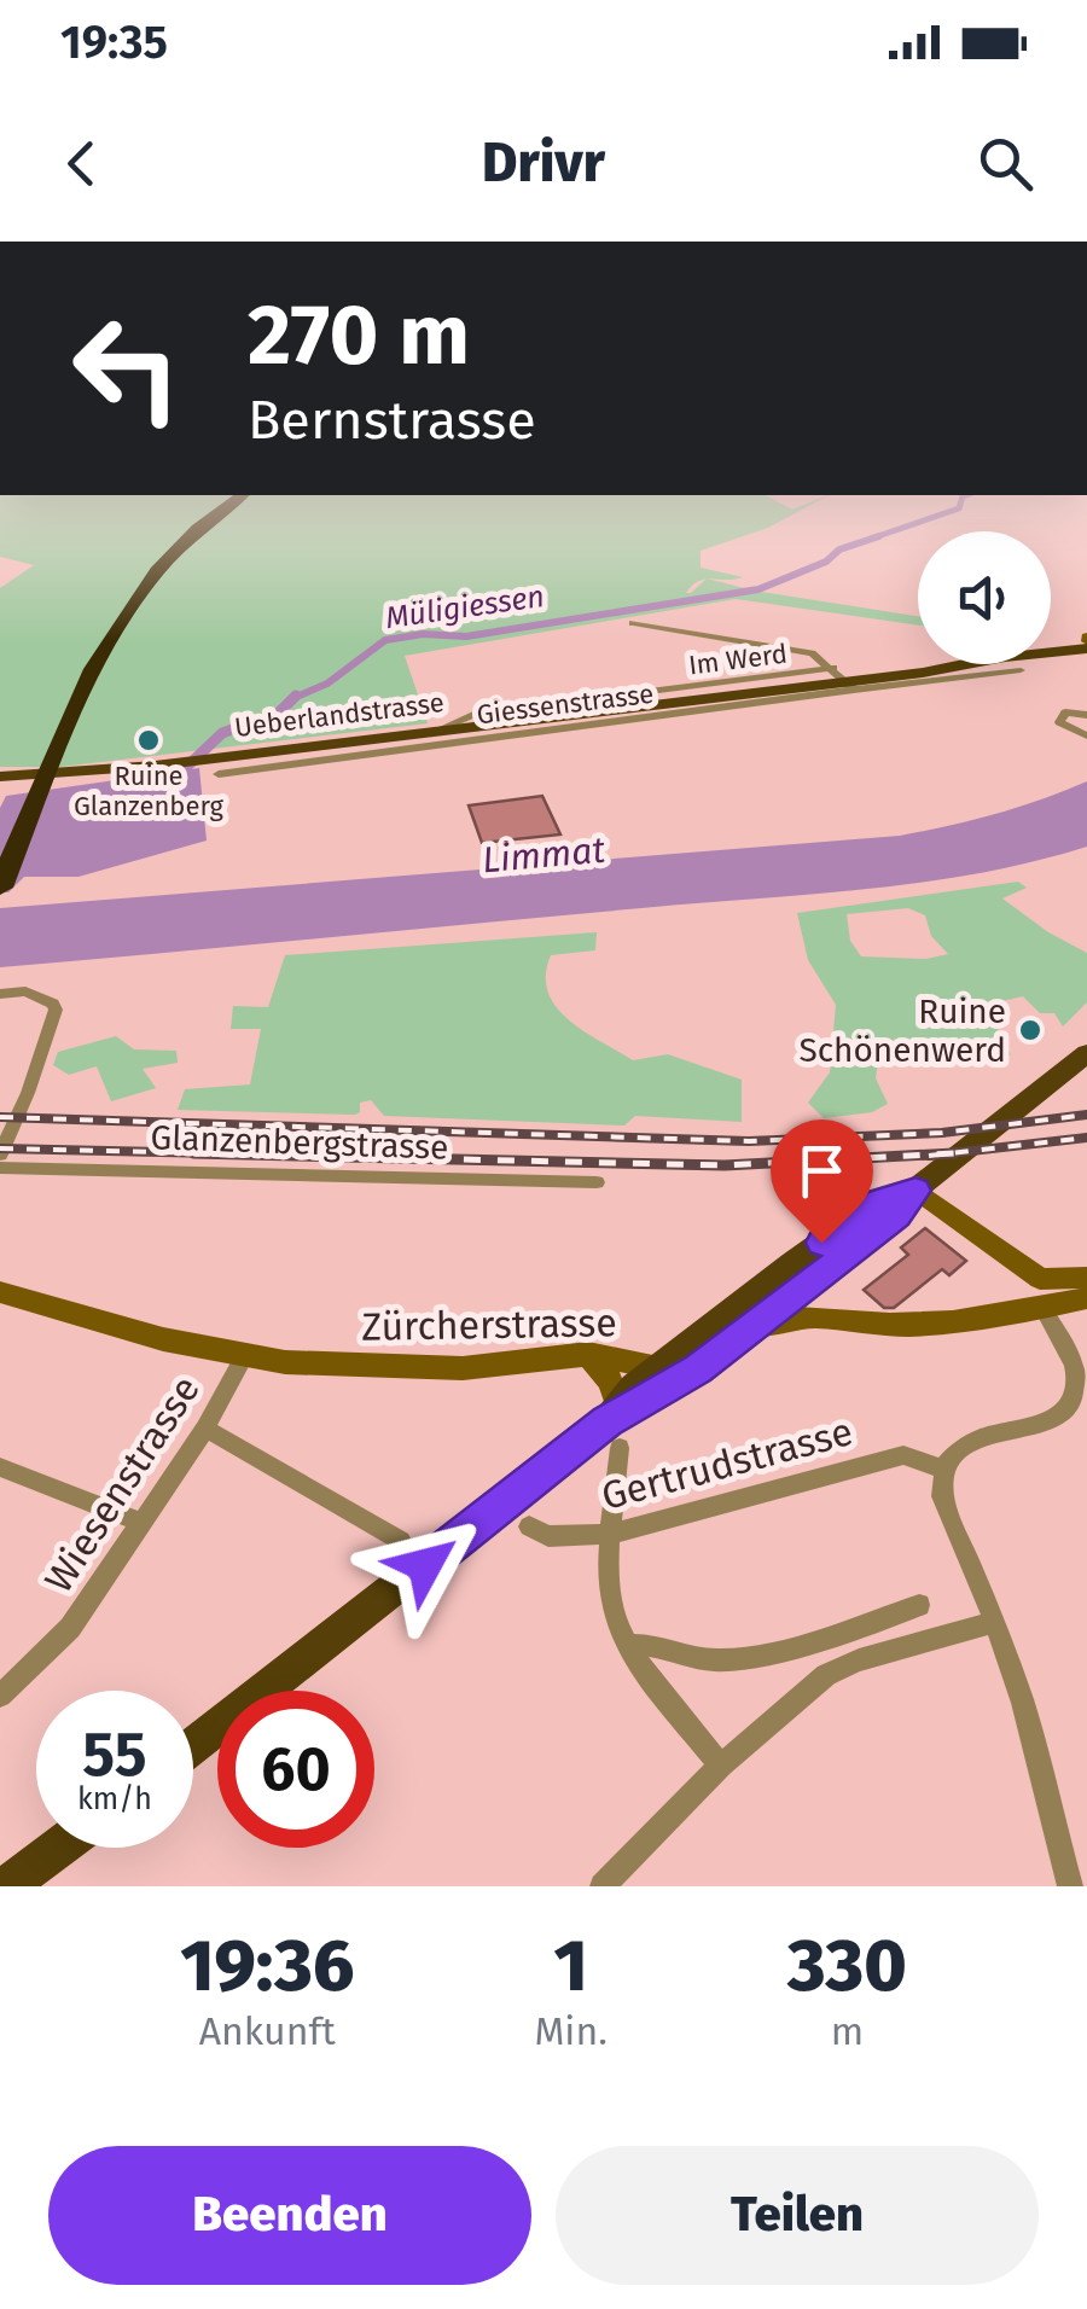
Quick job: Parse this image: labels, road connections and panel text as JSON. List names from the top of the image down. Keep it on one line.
{"streets":{"main road":["Ueberlandstrasse","Zürcherstrasse"],"street":["Im Werd","Giessenstrasse","Glanzenbergstrasse","Gertrudstrasse","Wiesenstrasse"]},"crossings":[["Im Werd","Giessenstrasse"],["Im Werd","Ueberlandstrasse"],["Giessenstrasse","Ueberlandstrasse"],["Zürcherstrasse","Wiesenstrasse"]],"water":["Müligiessen","Limmat"],"places":["Ruine Glanzenberg","Ruine Schönenwerd"],"page":{"status":"19:35","header":"Drivr","turn":["270 m","Bernstrasse"],"speed":"55 km/h","limit":"60","eta":["19:36","Ankunft","1","Min.","330","m"],"buttons":["Beenden","Teilen"]}}
